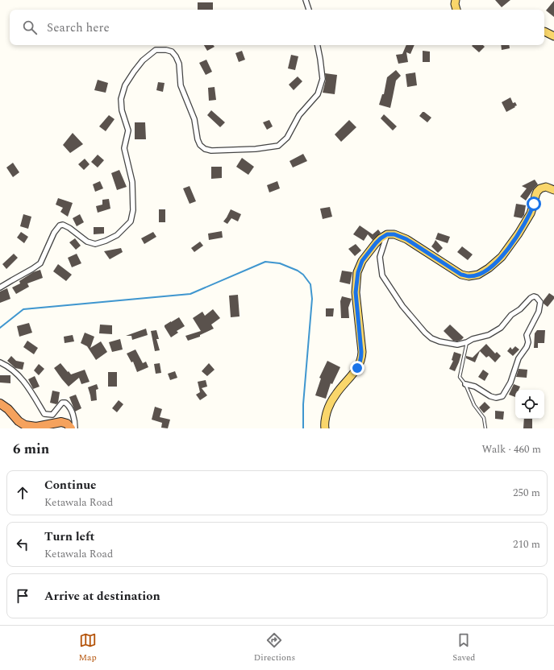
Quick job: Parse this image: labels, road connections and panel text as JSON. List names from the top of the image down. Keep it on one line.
{"page":{"search":"Search here","heading":["6 min","Walk · 460 m"],"list":[["Continue","Ketawala Road","250 m"],["Turn left","Ketawala Road","210 m"],"Arrive at destination"],"nav":["Map","Directions","Saved"]}}
